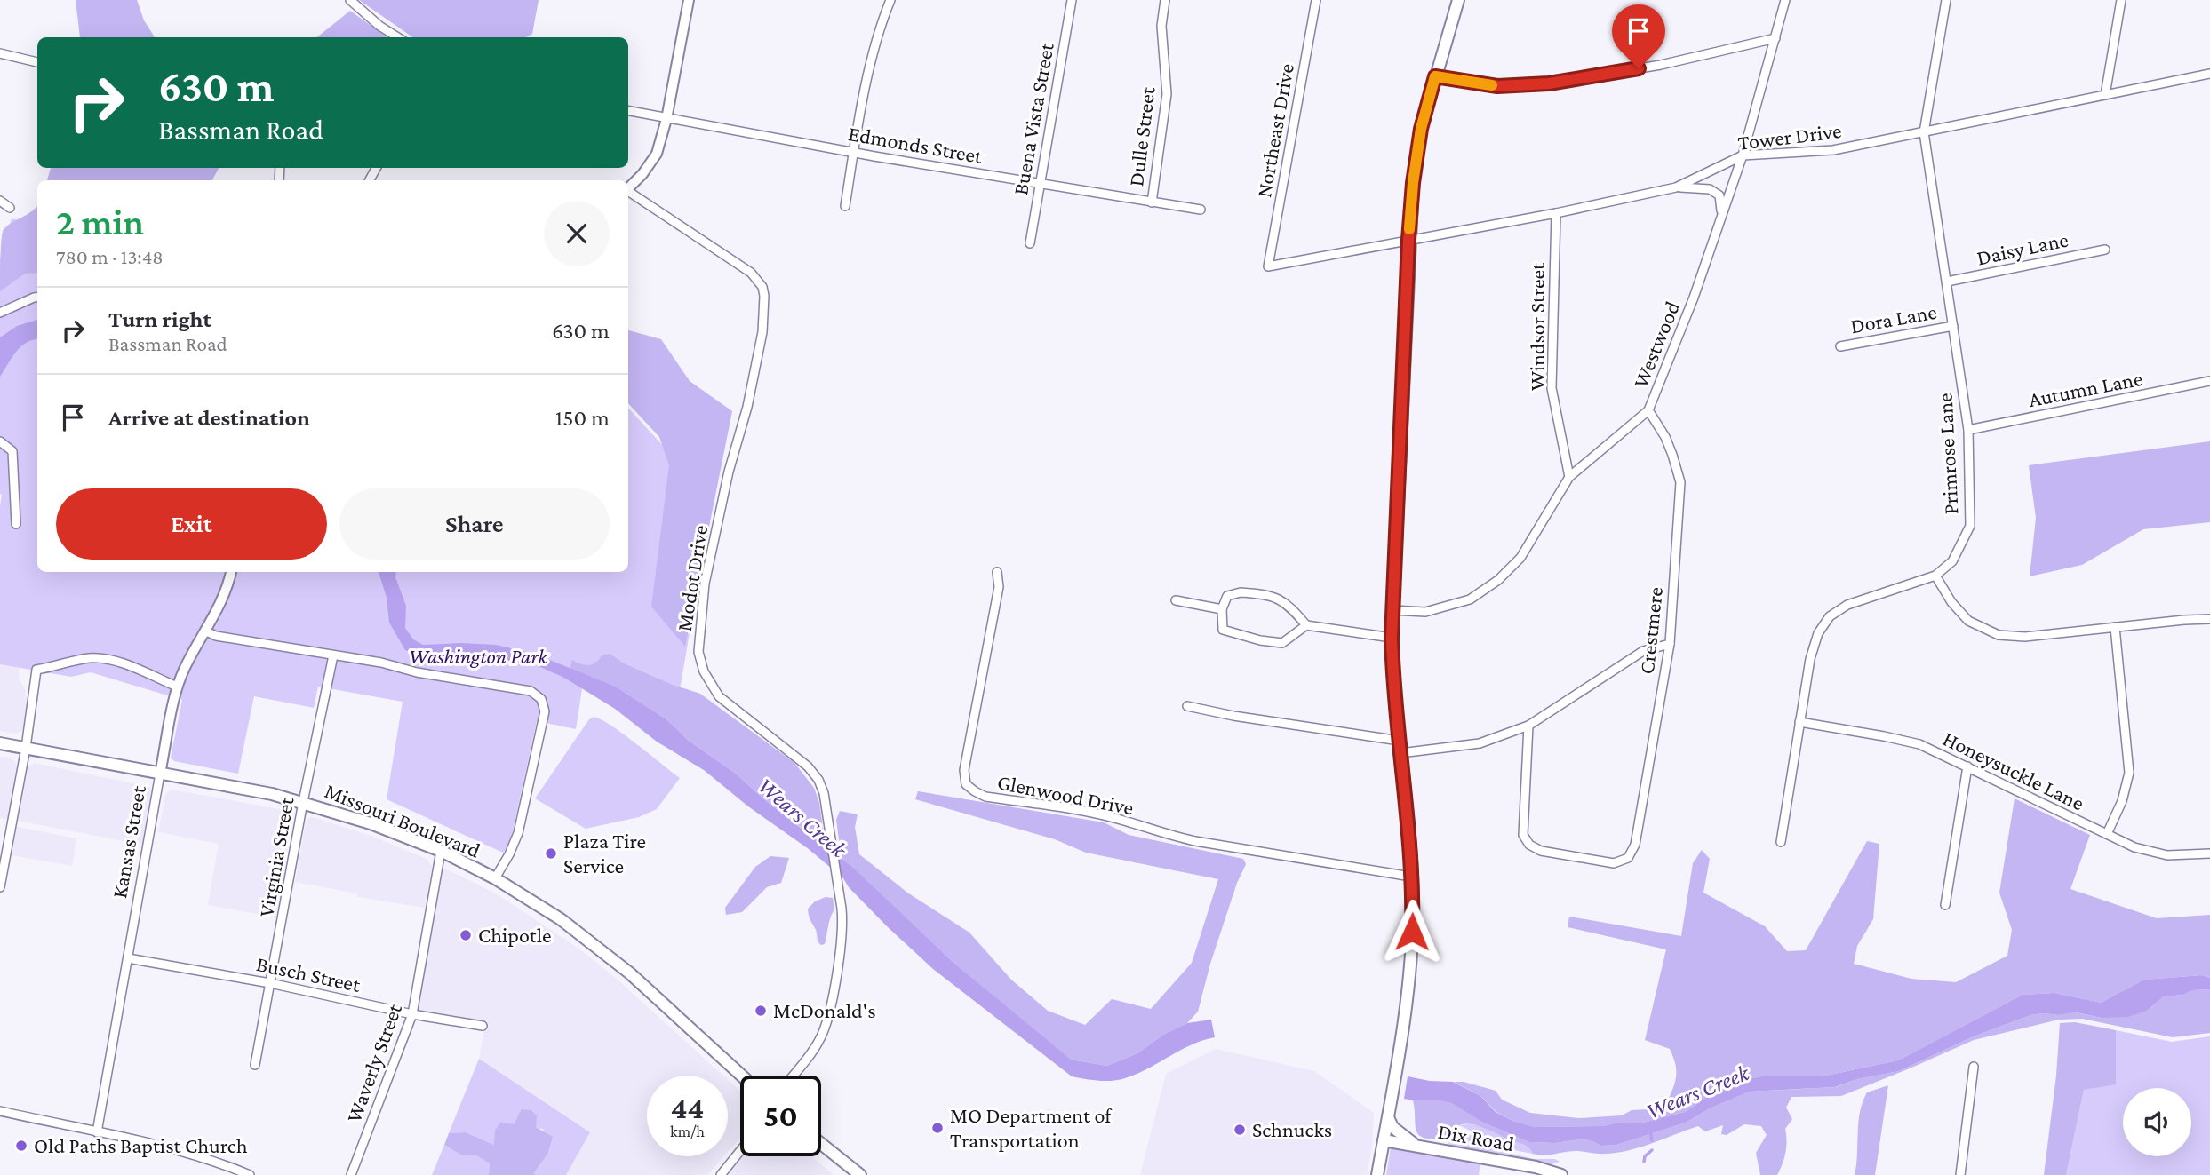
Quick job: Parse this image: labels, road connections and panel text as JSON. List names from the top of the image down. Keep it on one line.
{"streets":{"main road":["Missouri Boulevard","Dix Road"],"street":["Buena Vista Street","Northeast Drive","Dulle Street","Tower Drive","Edmonds Street","Daisy Lane","Dora Lane","Windsor Street","Westwood","Autumn Lane","Primrose Lane","Modot Drive","Crestmere","Honeysuckle Lane","Glenwood Drive","Kansas Street","Virginia Street","Busch Street","Waverly Street"]},"crossings":[["Buena Vista Street","Edmonds Street"],["Northeast Drive","Tower Drive"],["Dulle Street","Edmonds Street"],["Tower Drive","Windsor Street"],["Tower Drive","Westwood"],["Tower Drive","Primrose Lane"],["Daisy Lane","Primrose Lane"],["Dora Lane","Primrose Lane"],["Windsor Street","Westwood"],["Westwood","Crestmere"],["Autumn Lane","Primrose Lane"],["Primrose Lane","Honeysuckle Lane"],["Missouri Boulevard","Kansas Street"],["Missouri Boulevard","Virginia Street"],["Missouri Boulevard","Waverly Street"],["Kansas Street","Busch Street"],["Virginia Street","Busch Street"],["Busch Street","Waverly Street"]],"water":["Wears Creek"],"parks":["Washington Park"],"places":["Plaza Tire Service","Chipotle","McDonald's","MO Department of Transportation","Schnucks","Old Paths Baptist Church"],"page":{"turn":["630 m","Bassman Road"],"heading":["2 min","780 m · 13:48"],"list":[{"name":"Turn right","note":"Bassman Road","value":"630 m"},{"name":"Arrive at destination","value":"150 m"}],"buttons":["Exit","Share"],"speed":"44 km/h","limit":"50"}}
